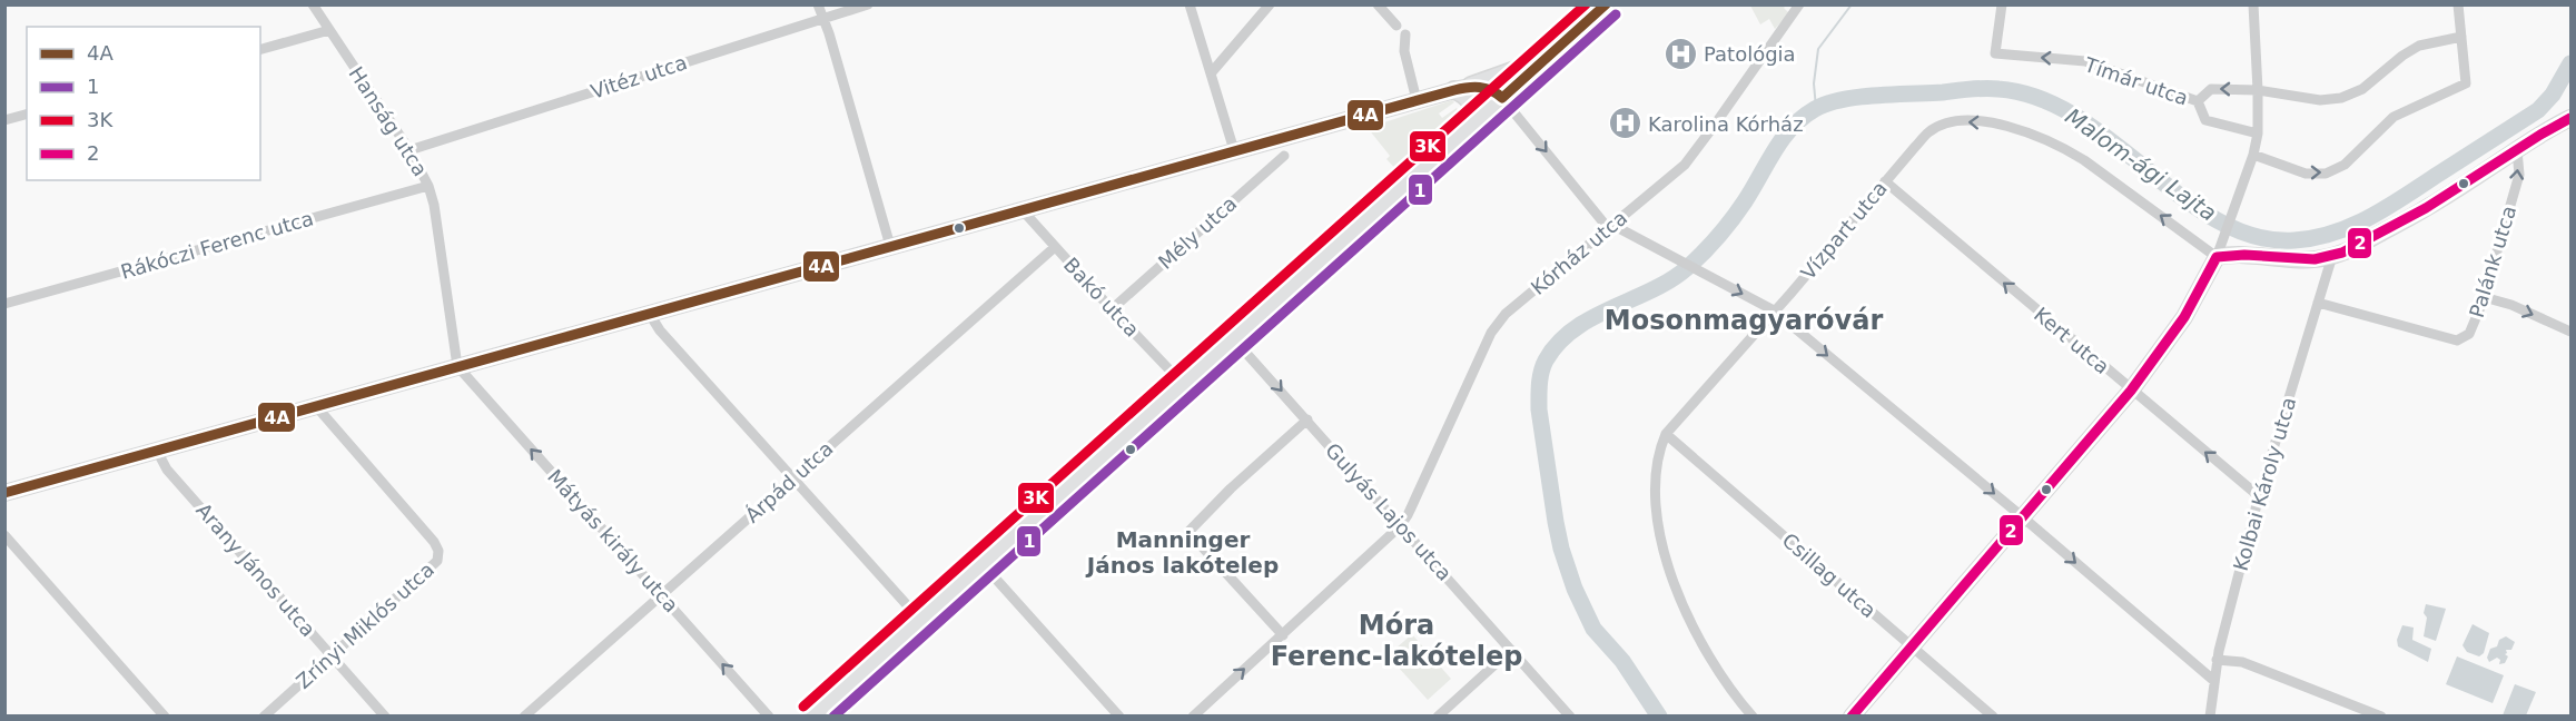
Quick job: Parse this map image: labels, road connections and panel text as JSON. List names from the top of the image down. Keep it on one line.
{"streets":{"street":["Vitéz utca","Tímár utca","Hanság utca","Vízpart utca","Mély utca","Rákóczi Ferenc utca","Kórház utca","Palánk utca","Bakó utca","Kert utca","Árpád utca","Kolbai Károly utca","Gulyás Lajos utca","Mátyás király utca","Arany János utca","Csillag utca","Zrínyi Miklós utca"]},"crossings":[["Vitéz utca","Hanság utca"],["Hanság utca","Rákóczi Ferenc utca"],["Hanság utca","Mátyás király utca"],["Vízpart utca","Kert utca"],["Vízpart utca","Csillag utca"],["Mély utca","Bakó utca"],["Kórház utca","Gulyás Lajos utca"],["Palánk utca","Kolbai Károly utca"],["Bakó utca","Árpád utca"],["Kert utca","Kolbai Károly utca"],["Árpád utca","Mátyás király utca"],["Arany János utca","Zrínyi Miklós utca"]],"one_way":["Tímár utca","Palánk utca","Kert utca","Mátyás király utca"],"districts":["Mosonmagyaróvár","Manninger János lakótelep","Móra Ferenc-lakótelep"],"water":["Malom-ági Lajta"],"places":{"hospital":["Patológia","Karolina Kórház"]},"lines":["transit line 4A","transit line 3K","transit line 1","transit line 2"],"legend":["4A","1","3K","2"]}
